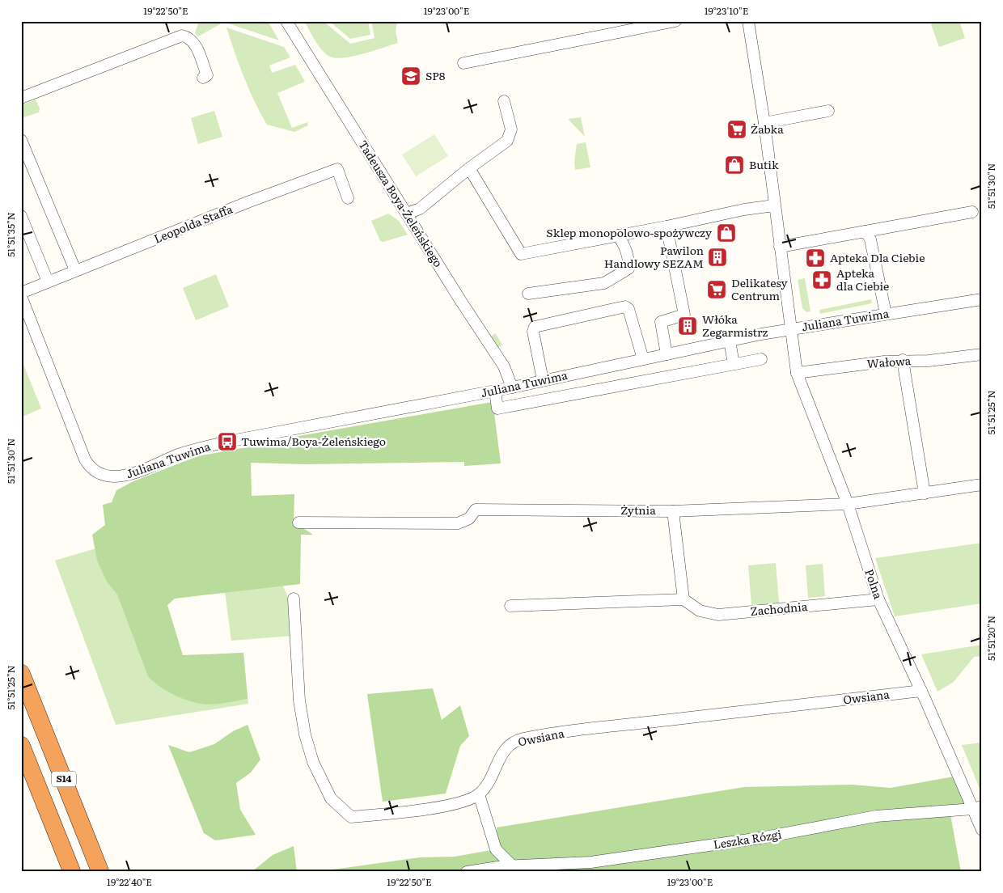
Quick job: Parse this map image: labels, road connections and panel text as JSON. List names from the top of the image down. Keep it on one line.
{"streets":{"highway":["S14"],"street":["Tadeusza Boya-Żeleńskiego","Leopolda Staffa","Juliana Tuwima","Wałowa","Żytnia","Polna","Zachodnia","Owsiana","Leszka Rózgi"]},"crossings":[["Tadeusza Boya-Żeleńskiego","Juliana Tuwima"],["Juliana Tuwima","Polna"],["Wałowa","Polna"],["Żytnia","Polna"],["Polna","Zachodnia"],["Polna","Owsiana"],["Polna","Leszka Rózgi"]],"places":{"school or university":["SP8"],"supermarket":["Żabka","Delikatesy Centrum"],"shop":["Butik","Sklep monopolowo-spożywczy"],"building":["Pawilon Handlowy SEZAM","Włóka Zegarmistrz"],"pharmacy":["Apteka Dla Ciebie","Apteka dla Ciebie"],"bus stop":["Tuwima/Boya-Żeleńskiego"]},"coordinates":["19°22'50\"E","19°23'00\"E","19°23'10\"E","51°51'30\"N","51°51'35\"N","51°51'25\"N","51°51'20\"N","19°22'40\"E"]}
